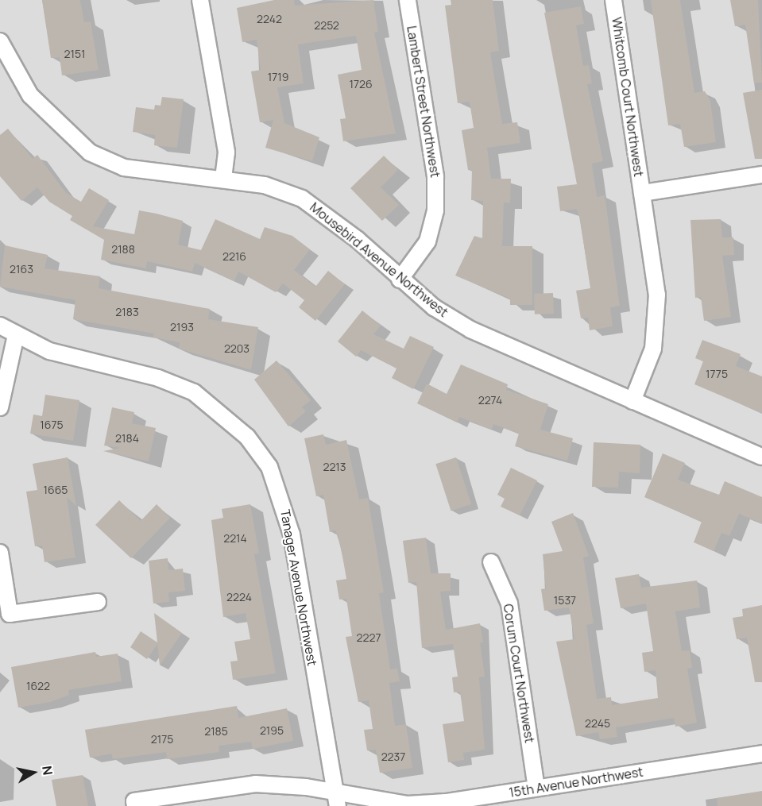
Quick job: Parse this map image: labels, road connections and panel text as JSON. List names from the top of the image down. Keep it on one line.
{"streets":{"street":["Whitcomb Court Northwest","Lambert Street Northwest","Mousebird Avenue Northwest","Tanager Avenue Northwest","Corum Court Northwest","15th Avenue Northwest"]},"crossings":[["Whitcomb Court Northwest","Mousebird Avenue Northwest"],["Lambert Street Northwest","Mousebird Avenue Northwest"],["Tanager Avenue Northwest","15th Avenue Northwest"],["Corum Court Northwest","15th Avenue Northwest"]],"house_numbers":["2242","2252","2151","1719","1726","2188","2216","2163","2183","2193","2203","1775","2274","1675","2184","2213","1665","2214","2224","1537","2227","1622","2245","2195","2185","2175","2237"],"north":"right"}
